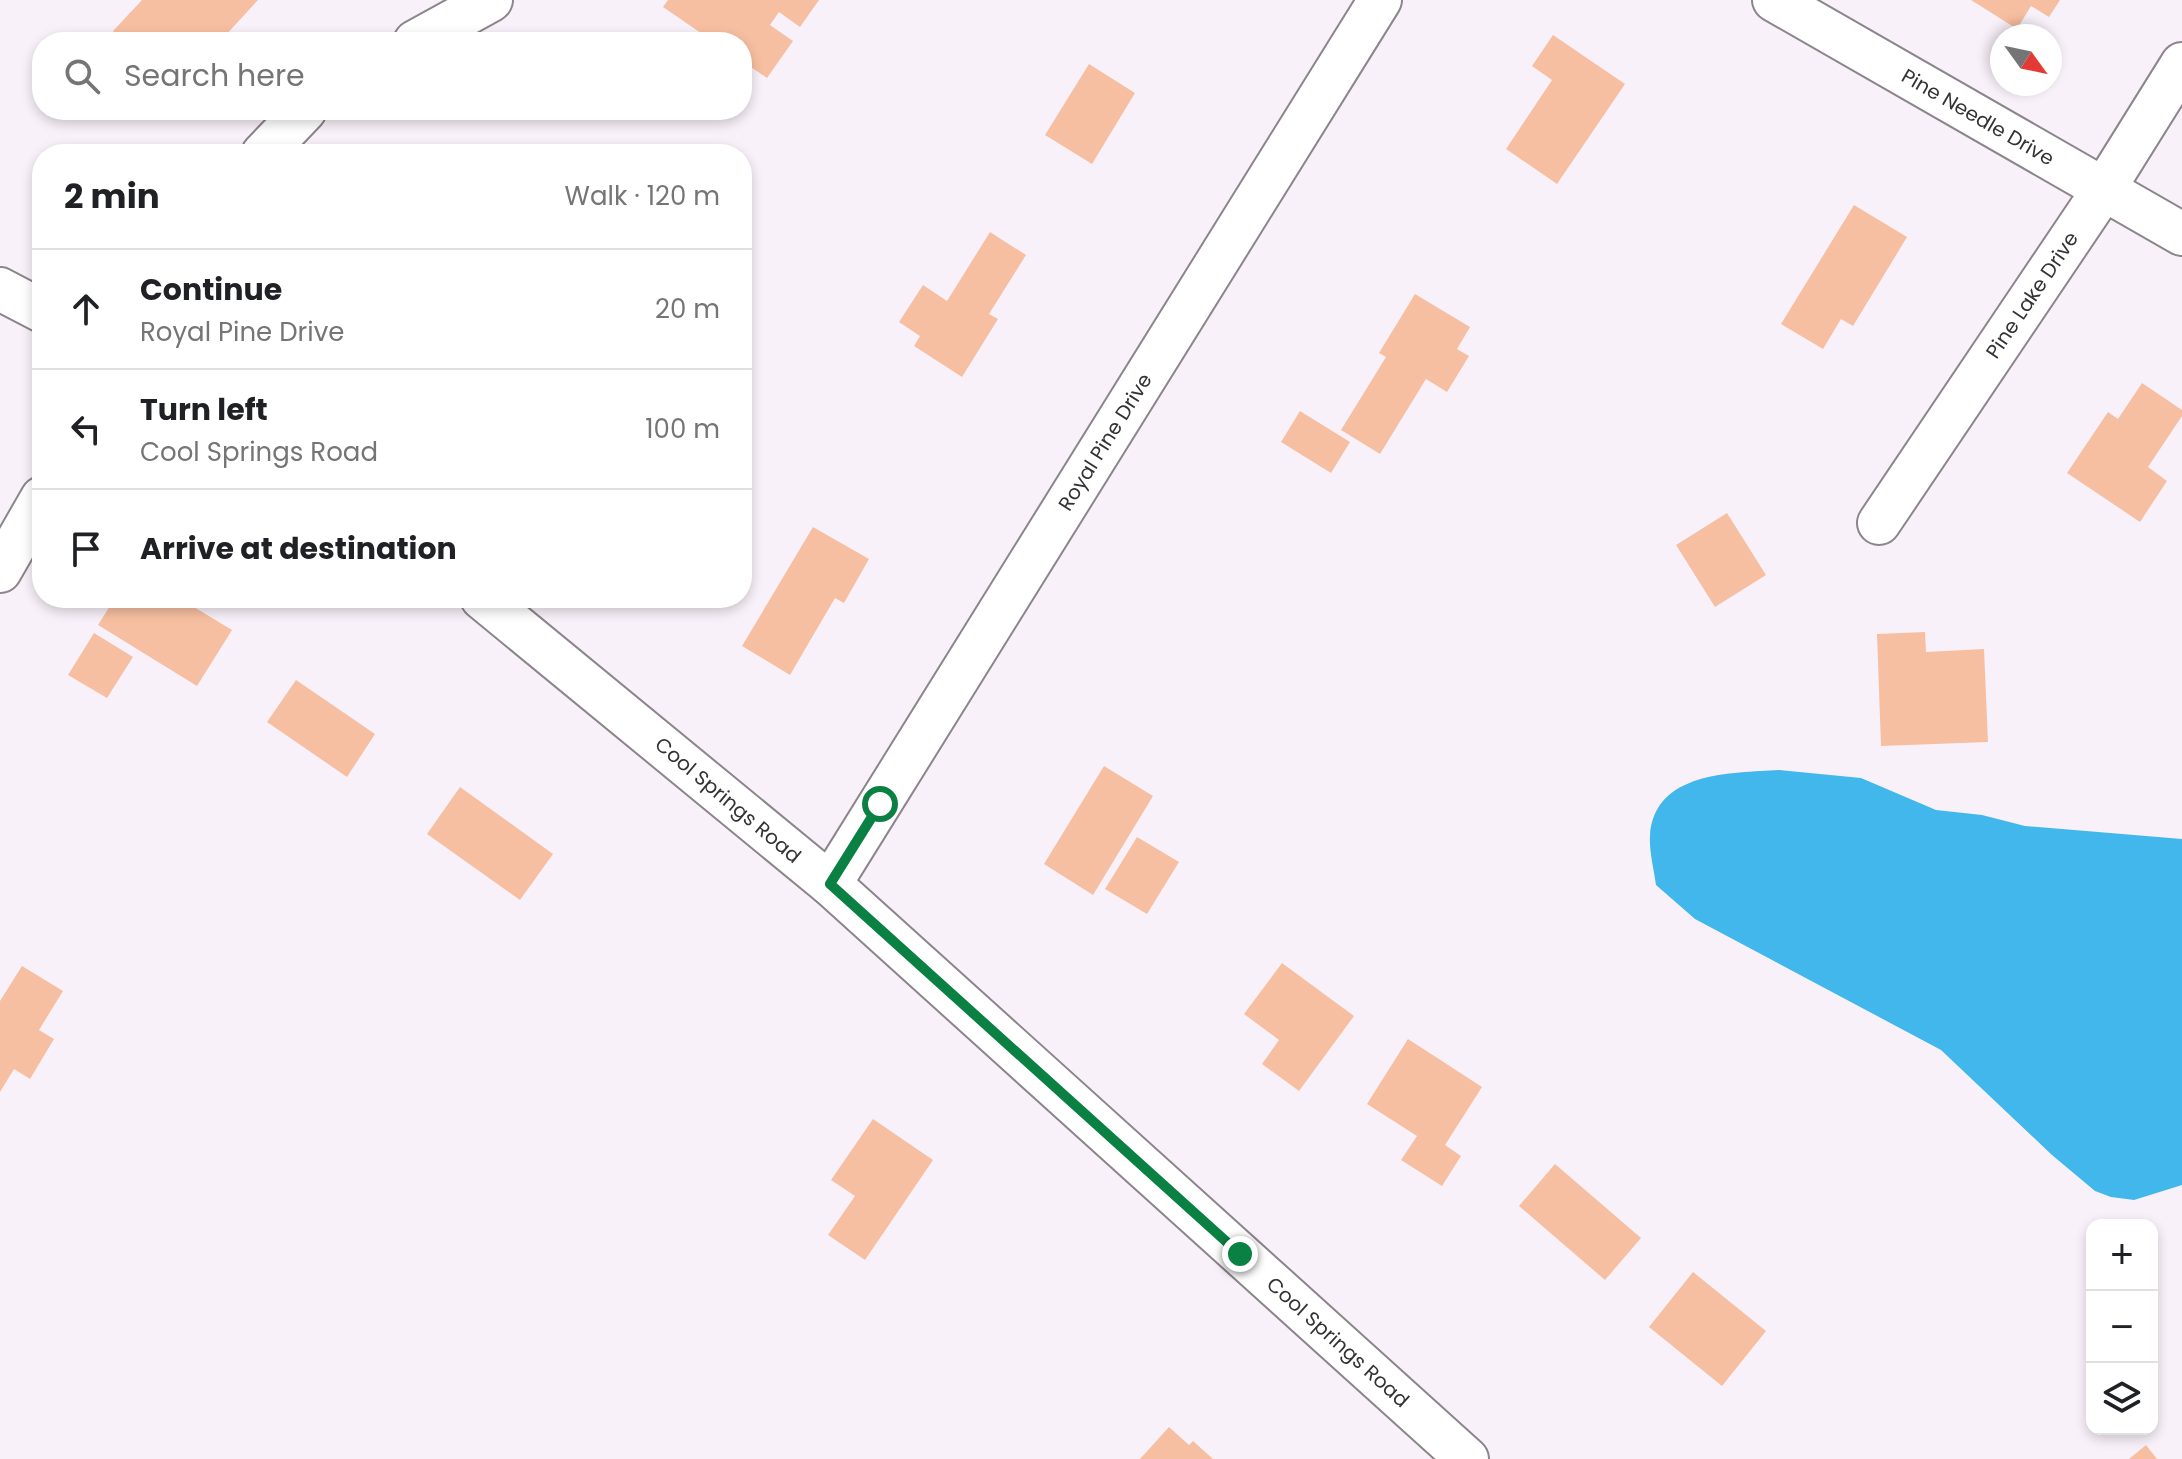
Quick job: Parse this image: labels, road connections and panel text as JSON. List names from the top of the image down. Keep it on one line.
{"streets":{"street":["Pine Needle Drive","Pine Lake Drive","Royal Pine Drive","Cool Springs Road"]},"crossings":[["Pine Needle Drive","Pine Lake Drive"],["Royal Pine Drive","Cool Springs Road"]],"north":"bottom right","page":{"search":"Search here","heading":["2 min","Walk · 120 m"],"list":[["Continue","Royal Pine Drive","20 m"],["Turn left","Cool Springs Road","100 m"],"Arrive at destination"],"map_buttons":["+","−"]}}
